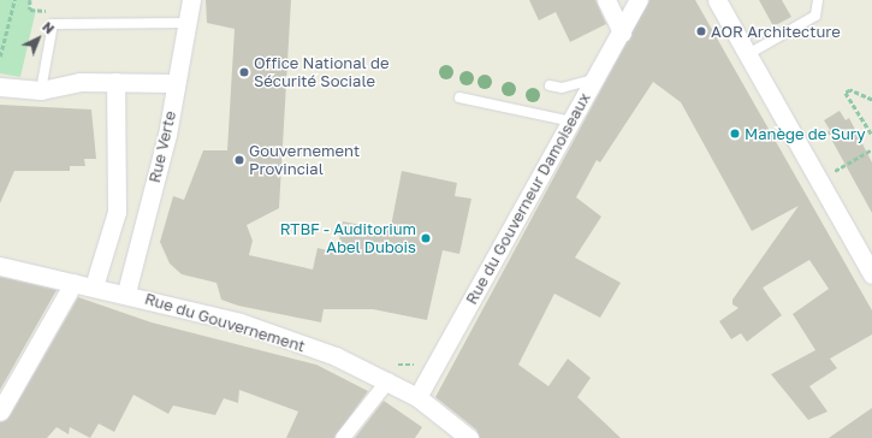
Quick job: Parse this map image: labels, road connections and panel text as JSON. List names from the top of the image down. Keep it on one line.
{"streets":{"street":["Rue Verte","Rue du Gouverneur Damoiseaux","Rue du Gouvernement"]},"crossings":[["Rue Verte","Rue du Gouvernement"],["Rue du Gouverneur Damoiseaux","Rue du Gouvernement"]],"places":["AOR Architecture","Office National de Sécurité Sociale","Manège de Sury","Gouvernement Provincial","RTBF - Auditorium Abel Dubois"],"north":"top right"}
